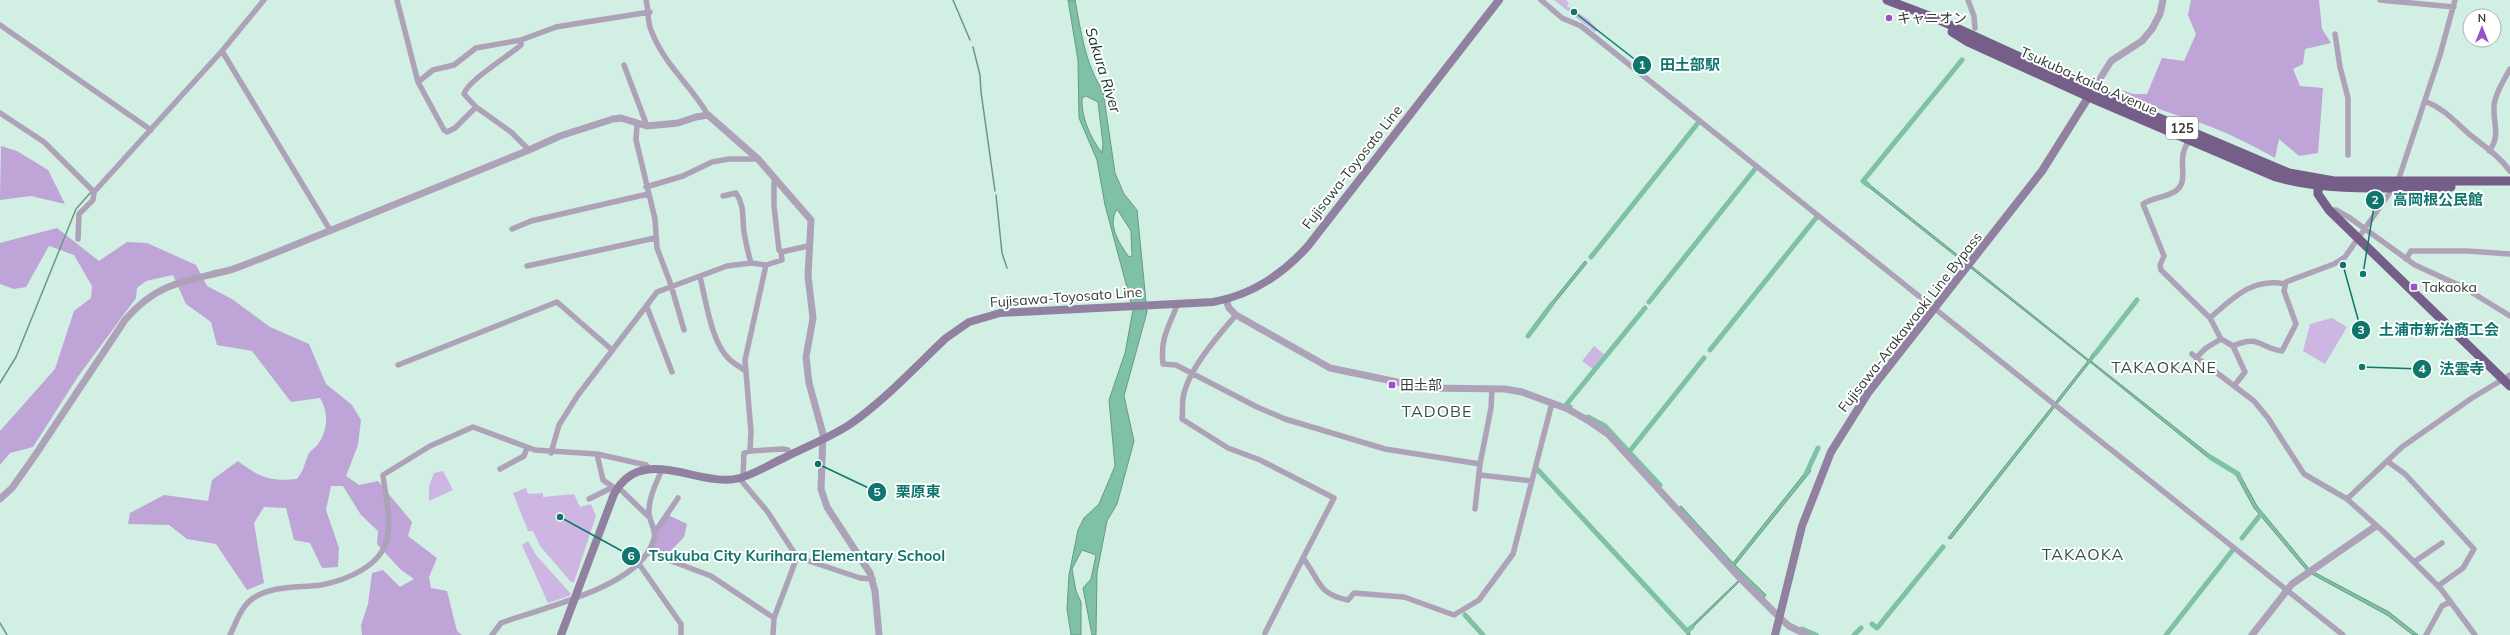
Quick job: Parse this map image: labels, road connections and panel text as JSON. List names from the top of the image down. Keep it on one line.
{"streets":{"highway":["Tsukuba-kaido Avenue","125"],"main road":["Fujisawa-Toyosato Line","Fujisawa-Arakawaoki Line Bypass"]},"crossings":[["Tsukuba-kaido Avenue","125"],["Tsukuba-kaido Avenue","Fujisawa-Arakawaoki Line Bypass"]],"districts":["TAKAOKANE","TADOBE","TAKAOKA"],"water":["Sakura River"],"places":{"other":["田土部駅","キャニオン","土浦市新治商工会","高岡根公民館","法雲寺","栗原東","Tsukuba City Kurihara Elementary School"],"transit":["Takaoka","田土部"]},"north":"top"}
